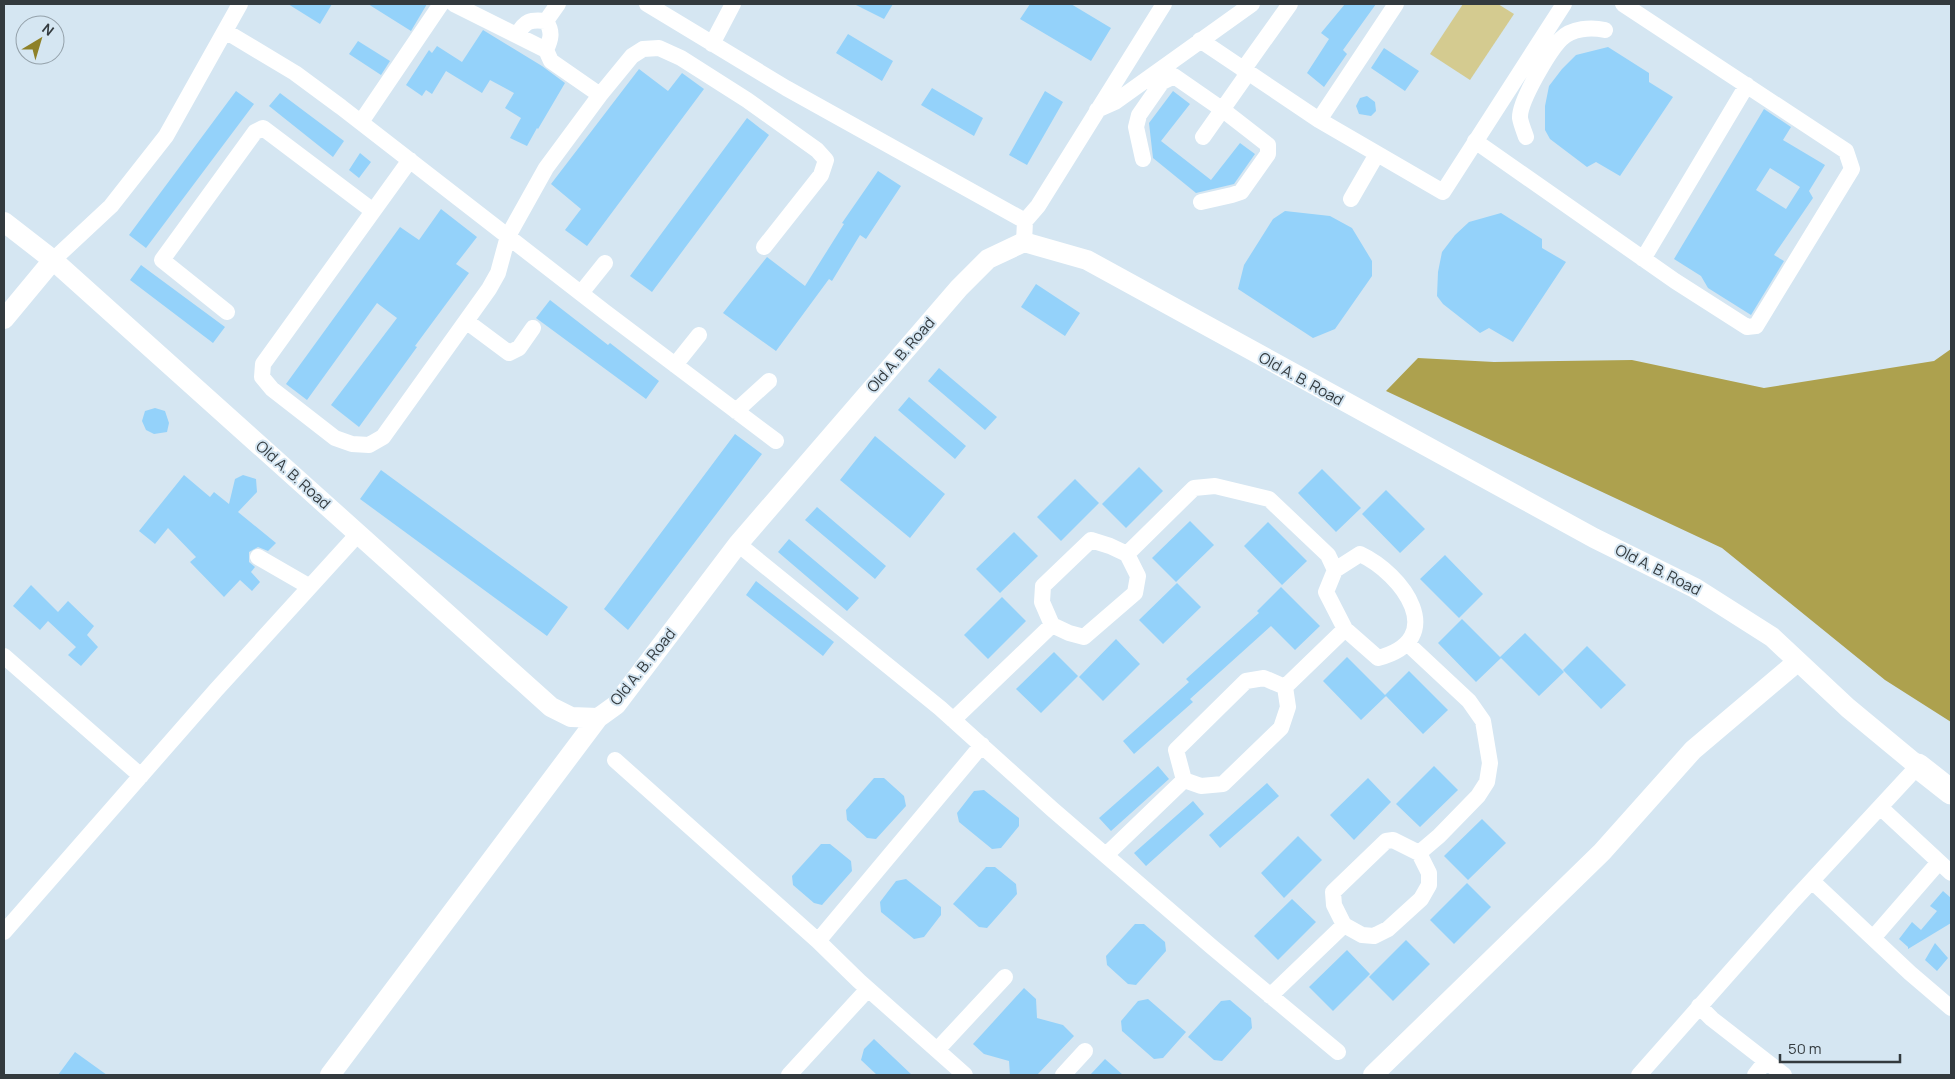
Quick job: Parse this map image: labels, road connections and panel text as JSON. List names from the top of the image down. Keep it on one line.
{"streets":{"main road":["Old A. B. Road"]},"scale_bar":"50 m","north":"top right"}
